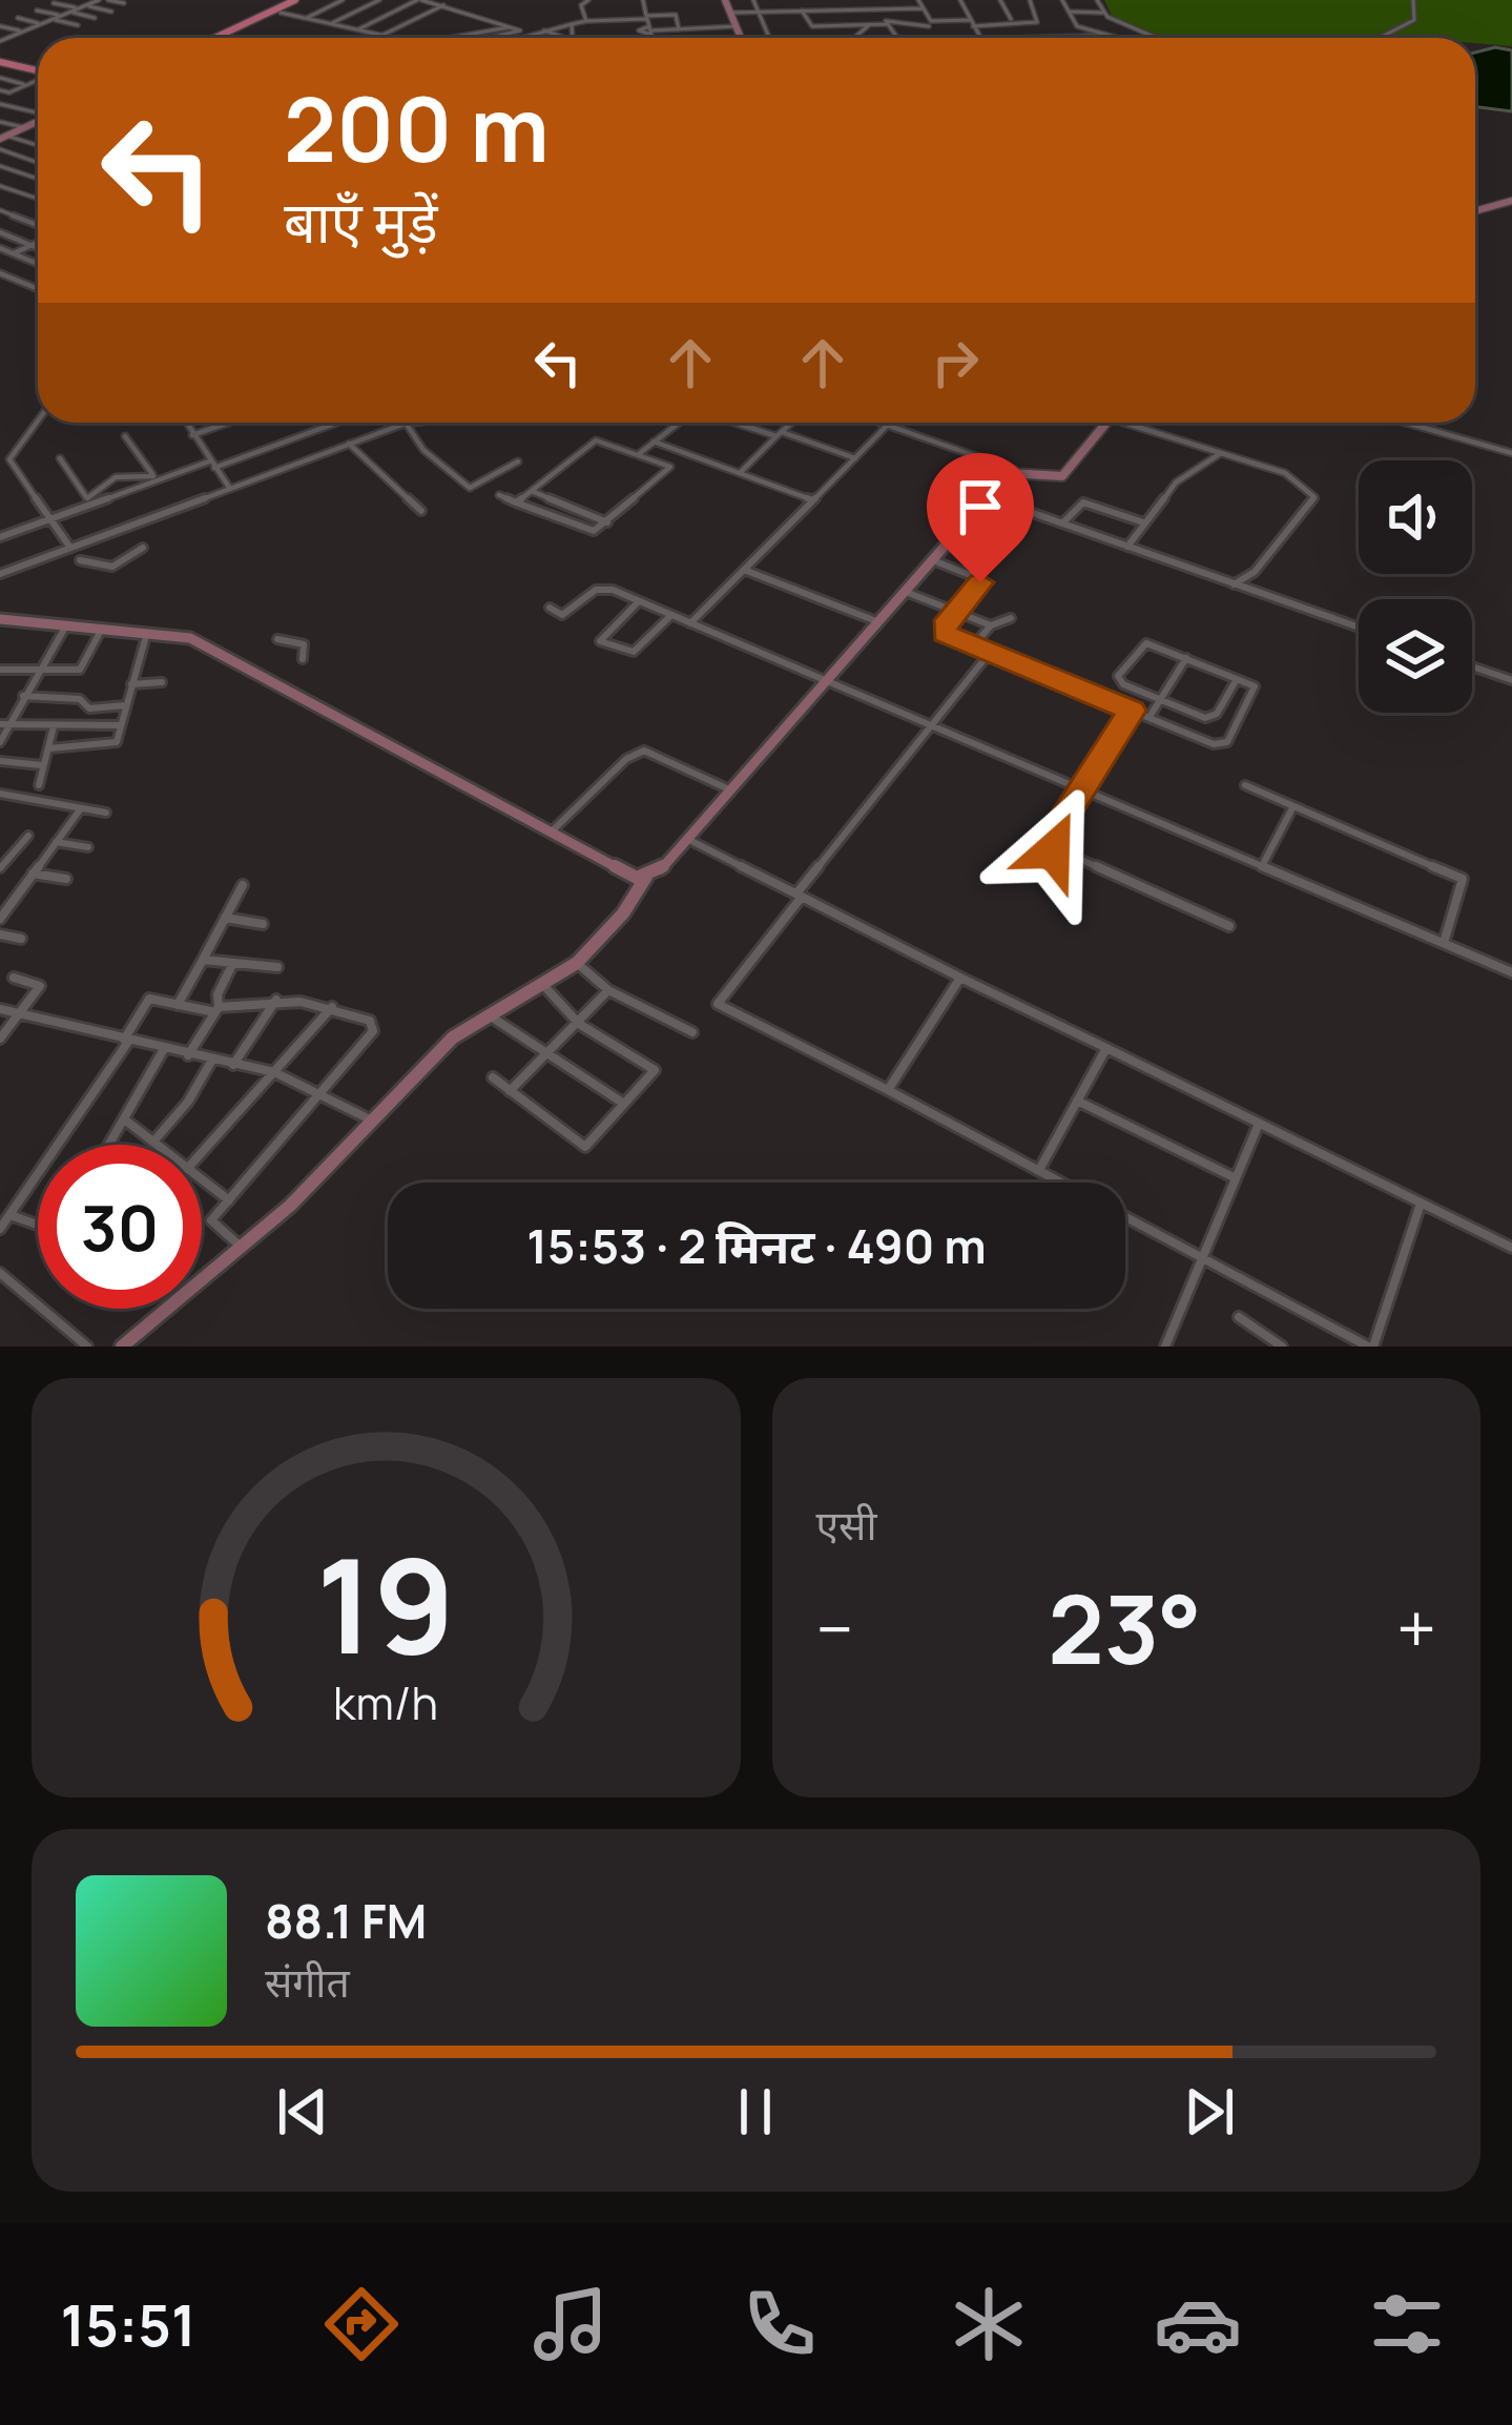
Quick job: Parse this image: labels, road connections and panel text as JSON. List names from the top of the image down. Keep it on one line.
{"page":{"turn":["200 m","बाएँ मुड़ें"],"limit":"30","trip":"15:53 · 2 मिनट · 490 m","tile":"एसी","heat":["−","23°","+"],"song":["88.1 FM","संगीत"],"tabs":"15:51","gauge":["19","km/h"]}}
